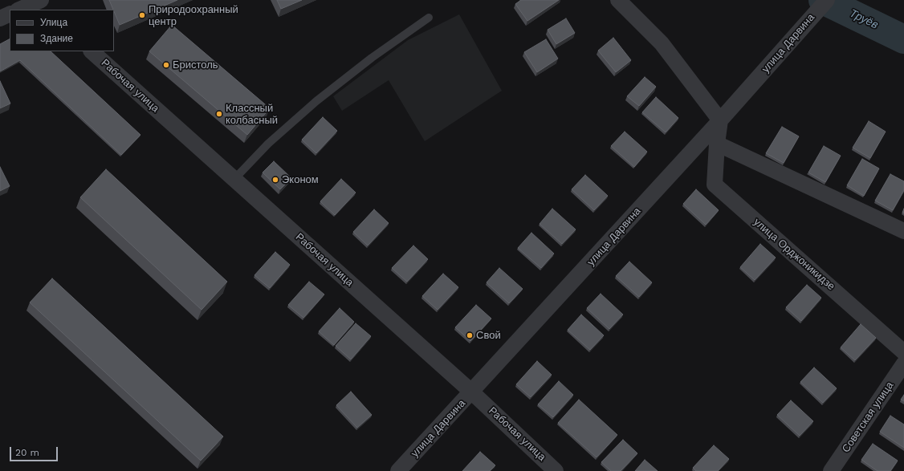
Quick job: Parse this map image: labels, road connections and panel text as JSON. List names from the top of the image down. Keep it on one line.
{"streets":{"street":["улица Дарвина","Рабочая улица","улица Орджоникидзе","Советская улица"]},"crossings":[["улица Дарвина","Рабочая улица"],["улица Дарвина","улица Орджоникидзе"]],"water":["Труёв"],"places":["Природоохранный центр","Бристоль","Классный колбасный","Эконом","Свой"],"legend":["Улица","Здание"],"scale_bar":"20 m"}
